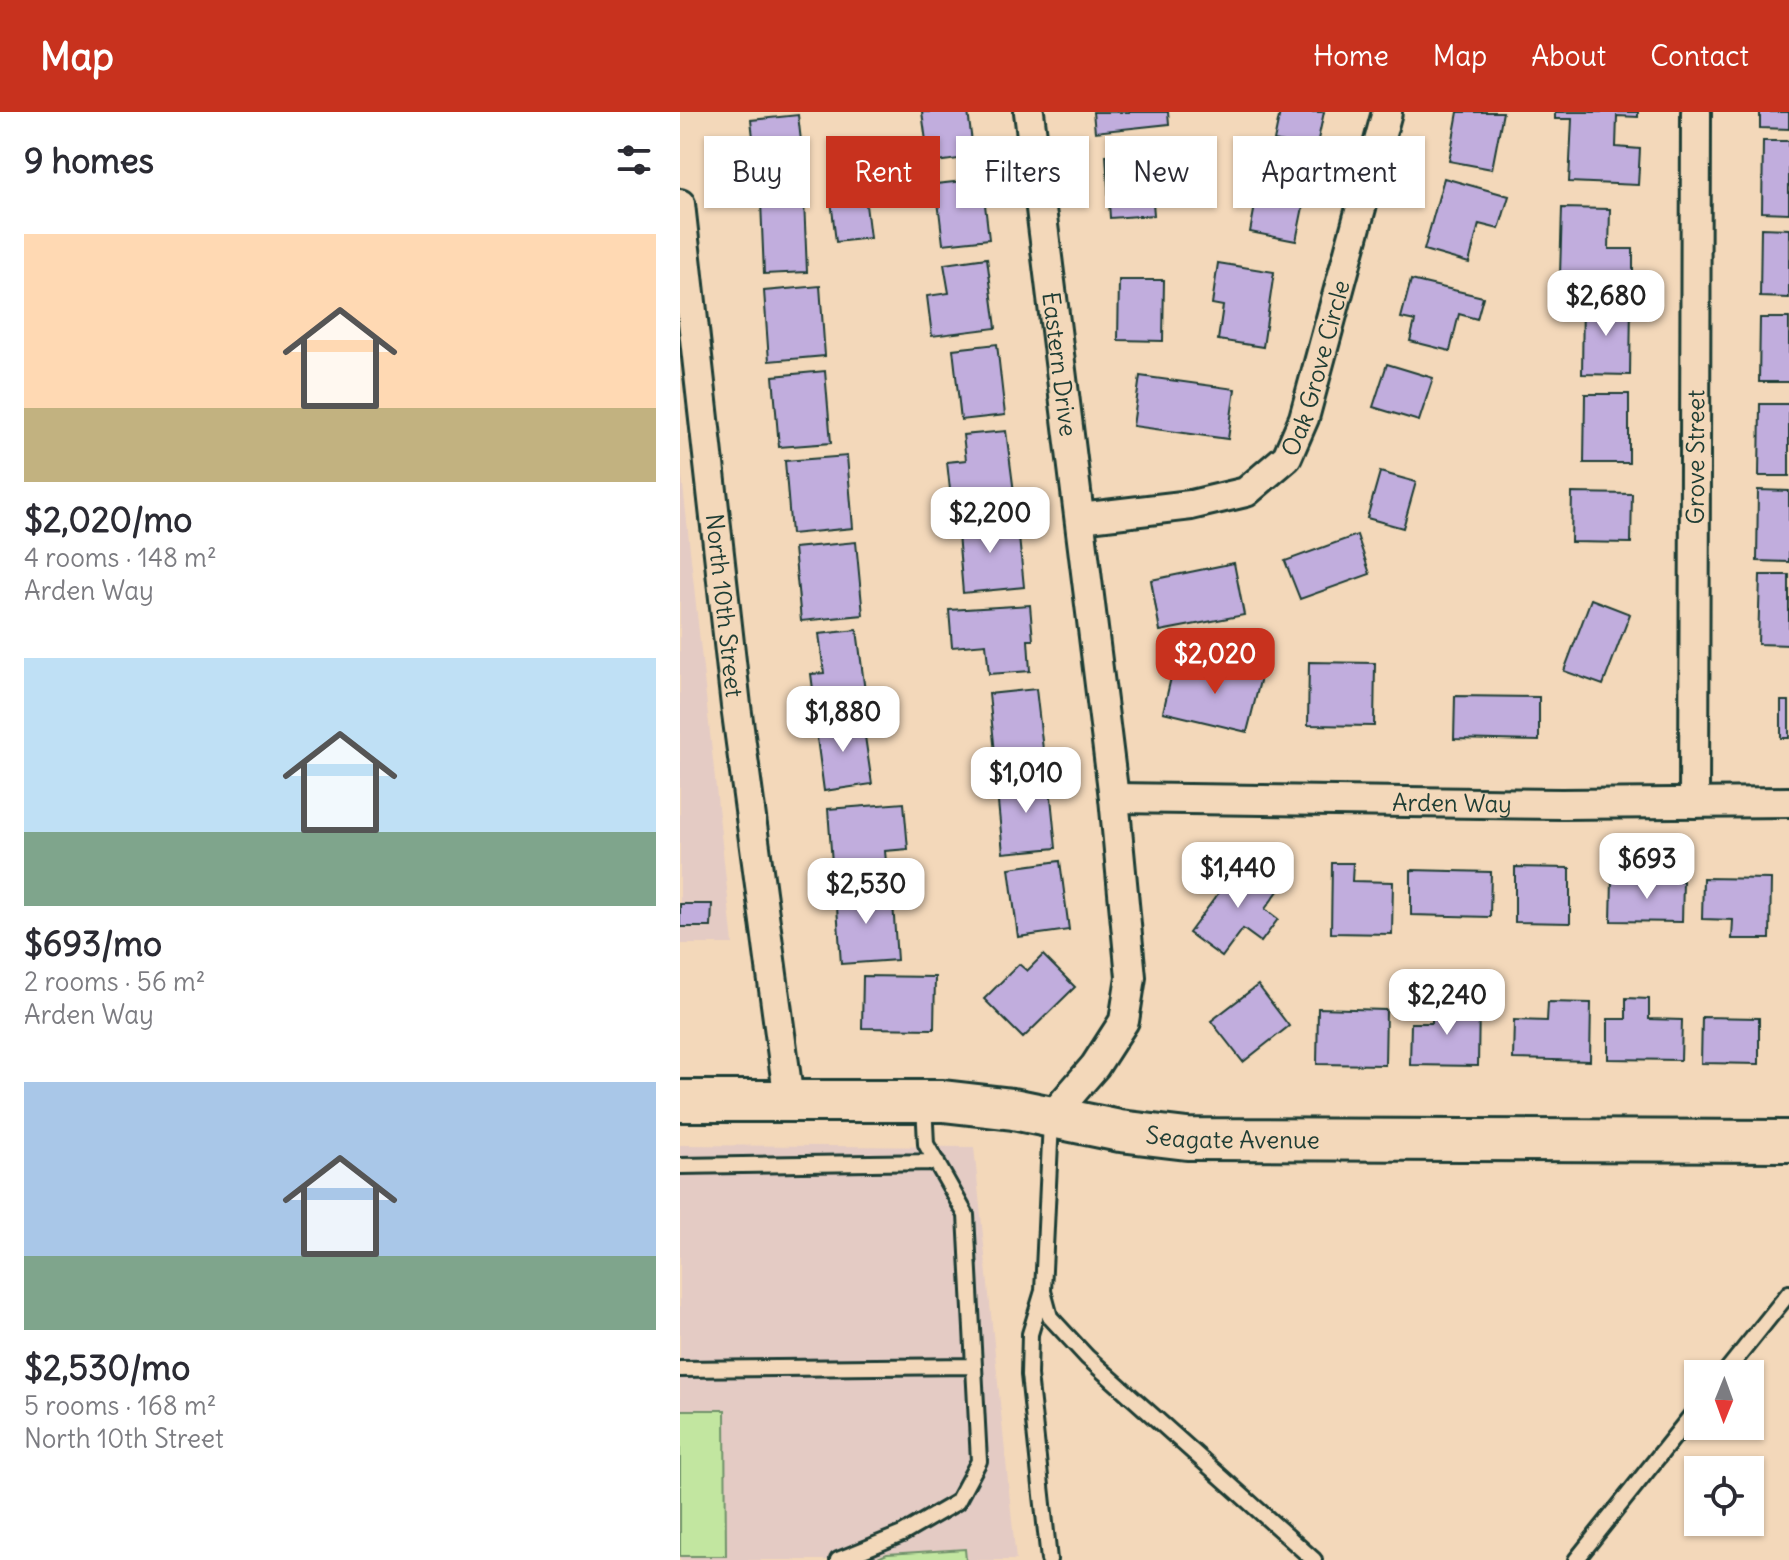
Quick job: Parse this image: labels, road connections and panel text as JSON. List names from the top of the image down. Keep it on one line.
{"streets":{"street":["Eastern Drive","Oak Grove Circle","Grove Street","North 10th Street","Arden Way","Seagate Avenue"]},"crossings":[["Eastern Drive","Oak Grove Circle"],["Eastern Drive","Arden Way"],["Eastern Drive","Seagate Avenue"],["Grove Street","Arden Way"],["North 10th Street","Seagate Avenue"]],"north":"bottom","page":{"header":"Map","nav":["Home","Map","About","Contact"],"heading":"9 homes","chip":["Buy","Rent","Filters","New","Apartment"],"list":[{"name":"$2,020/mo","note":"4 rooms · 148 m² · Arden Way"},{"name":"$693/mo","note":"2 rooms · 56 m² · Arden Way"},{"name":"$2,530/mo","note":"5 rooms · 168 m² · North 10th Street"}],"price":["$2,680","$2,200","$2,020","$1,880","$1,010","$693","$1,440","$2,530","$2,240"]}}
